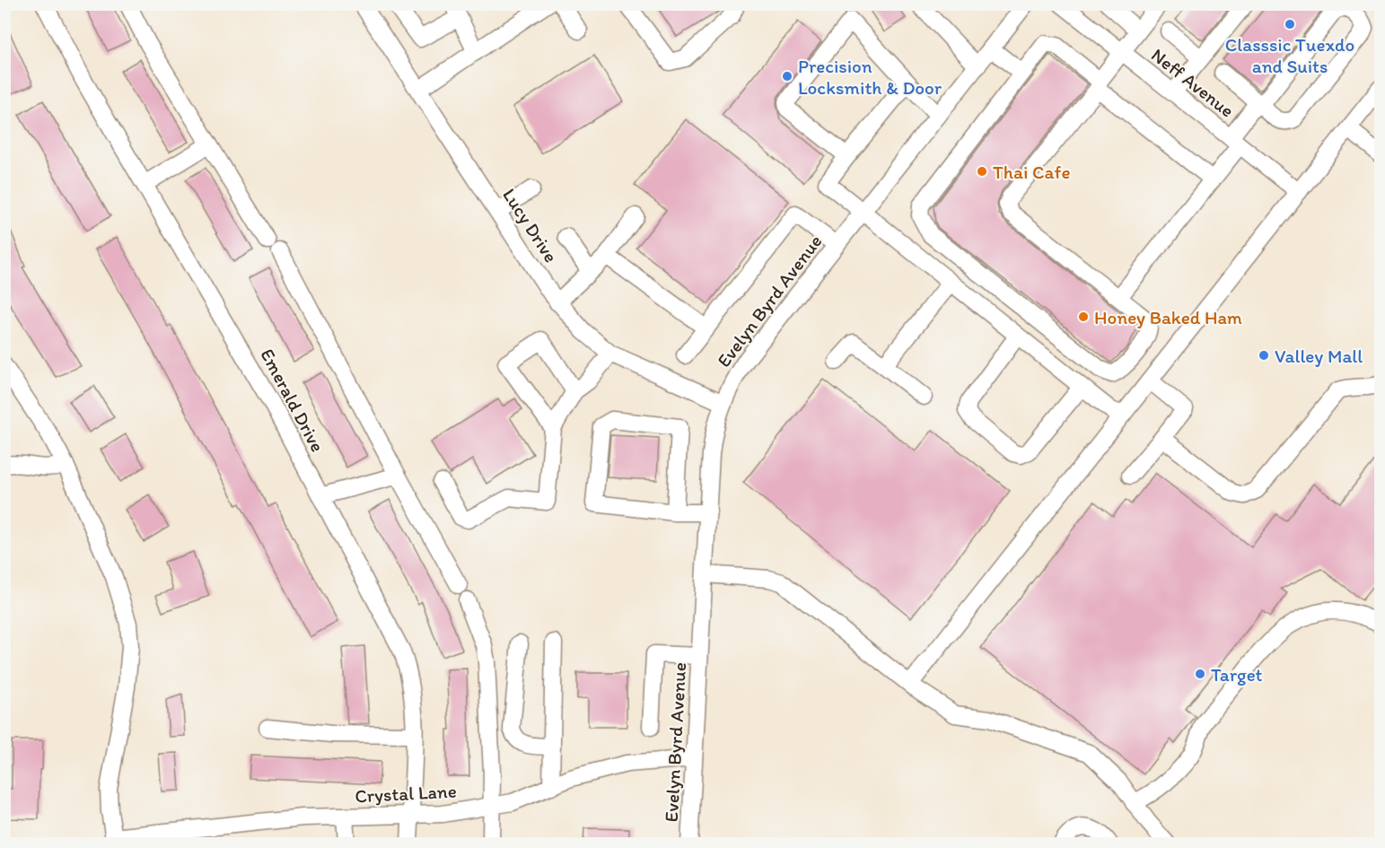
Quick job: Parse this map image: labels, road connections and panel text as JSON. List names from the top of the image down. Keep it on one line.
{"streets":{"street":["Neff Avenue","Lucy Drive","Evelyn Byrd Avenue","Emerald Drive","Crystal Lane"]},"crossings":[["Lucy Drive","Evelyn Byrd Avenue"],["Evelyn Byrd Avenue","Crystal Lane"],["Emerald Drive","Crystal Lane"]],"places":["Classsic Tuexdo and Suits","Precision Locksmith & Door","Thai Cafe","Honey Baked Ham","Valley Mall","Target"]}
